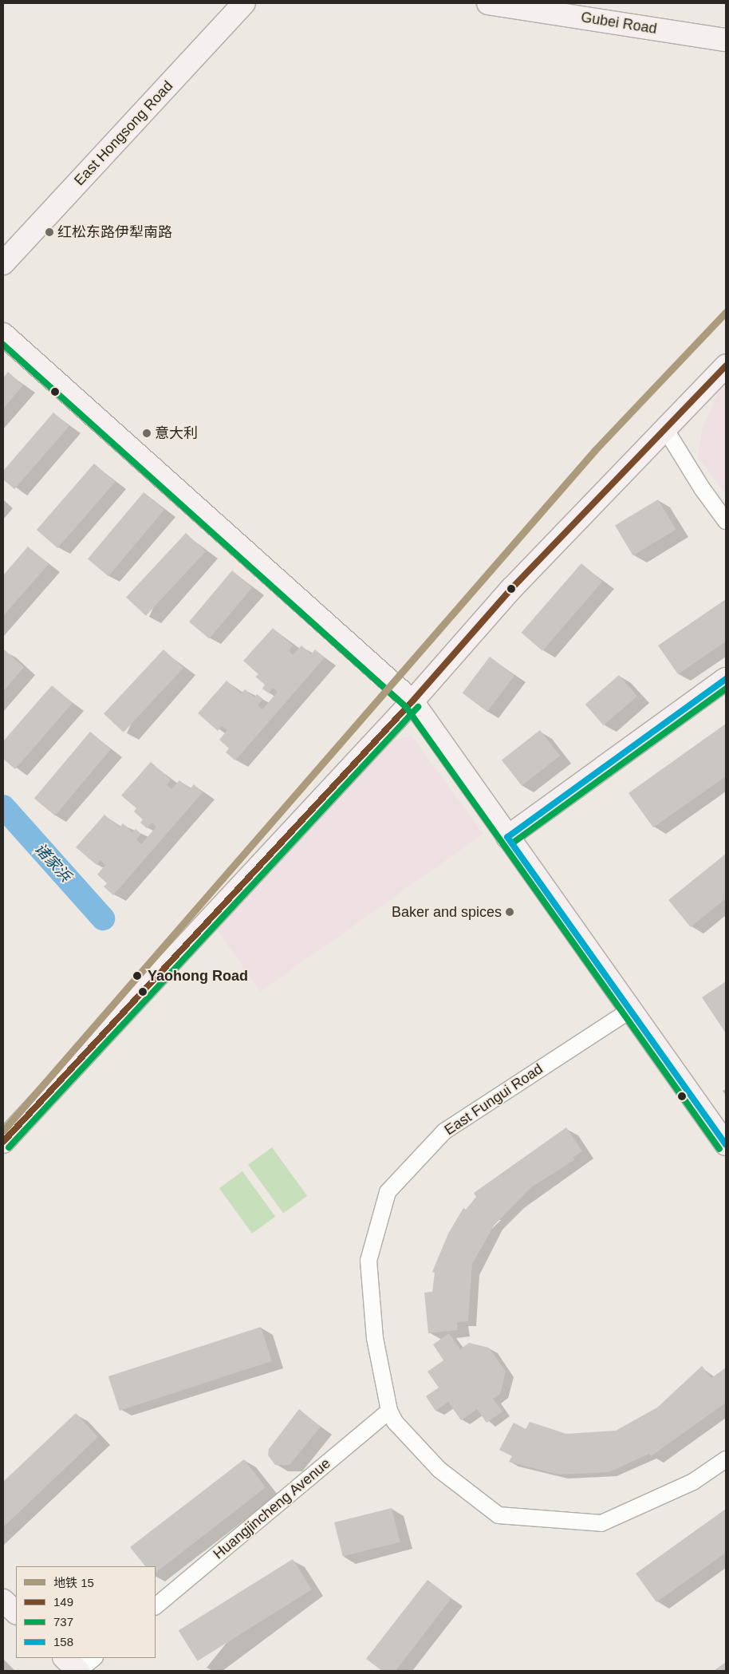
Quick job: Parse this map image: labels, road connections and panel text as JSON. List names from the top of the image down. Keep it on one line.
{"streets":{"street":["Gubei Road","East Hongsong Road","East Fungui Road","Huangjincheng Avenue"]},"crossings":[["East Fungui Road","Huangjincheng Avenue"]],"water":["诸家浜"],"places":["红松东路伊犁南路","意大利","Baker and spices","Yaohong Road"],"lines":["metro line 15","transit line 737","transit line 149","transit line 158"],"legend":["地铁 15","149","737","158"]}
